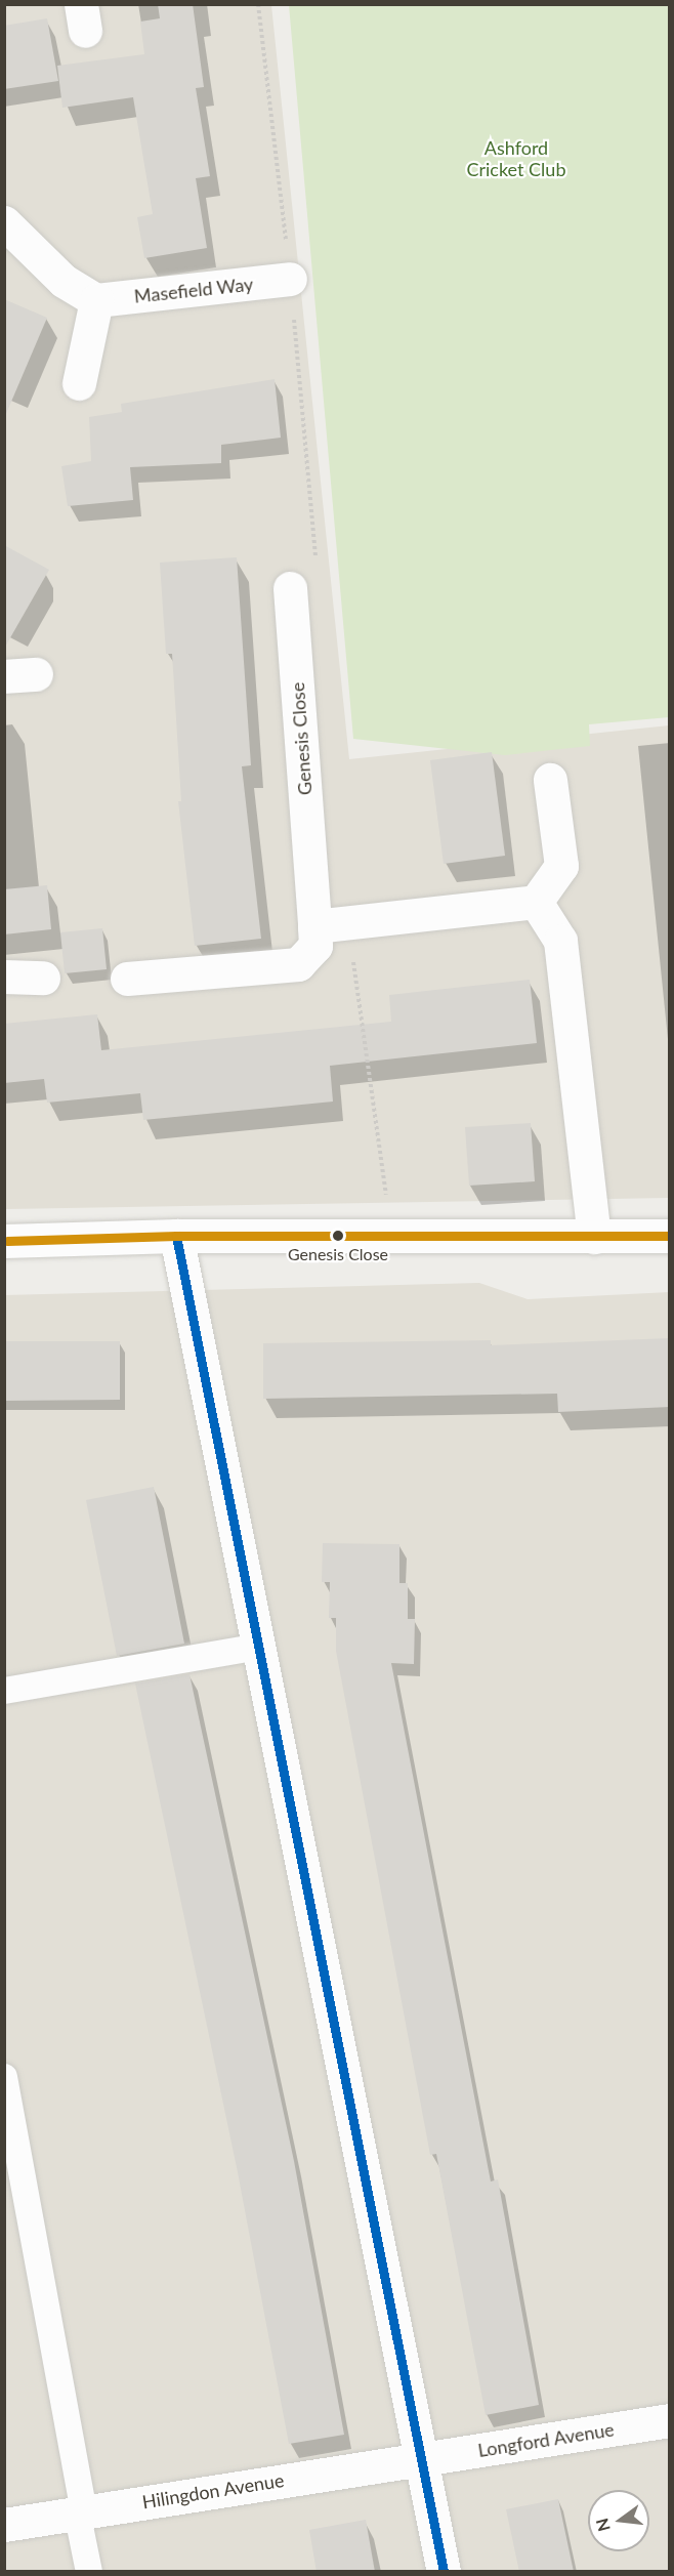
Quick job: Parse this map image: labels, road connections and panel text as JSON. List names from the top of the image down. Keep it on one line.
{"streets":{"street":["Masefield Way","Genesis Close","Longford Avenue","Hilingdon Avenue"]},"crossings":[["Longford Avenue","Hilingdon Avenue"]],"parks":["Ashford Cricket Club"],"places":["Genesis Close"],"north":"left"}
